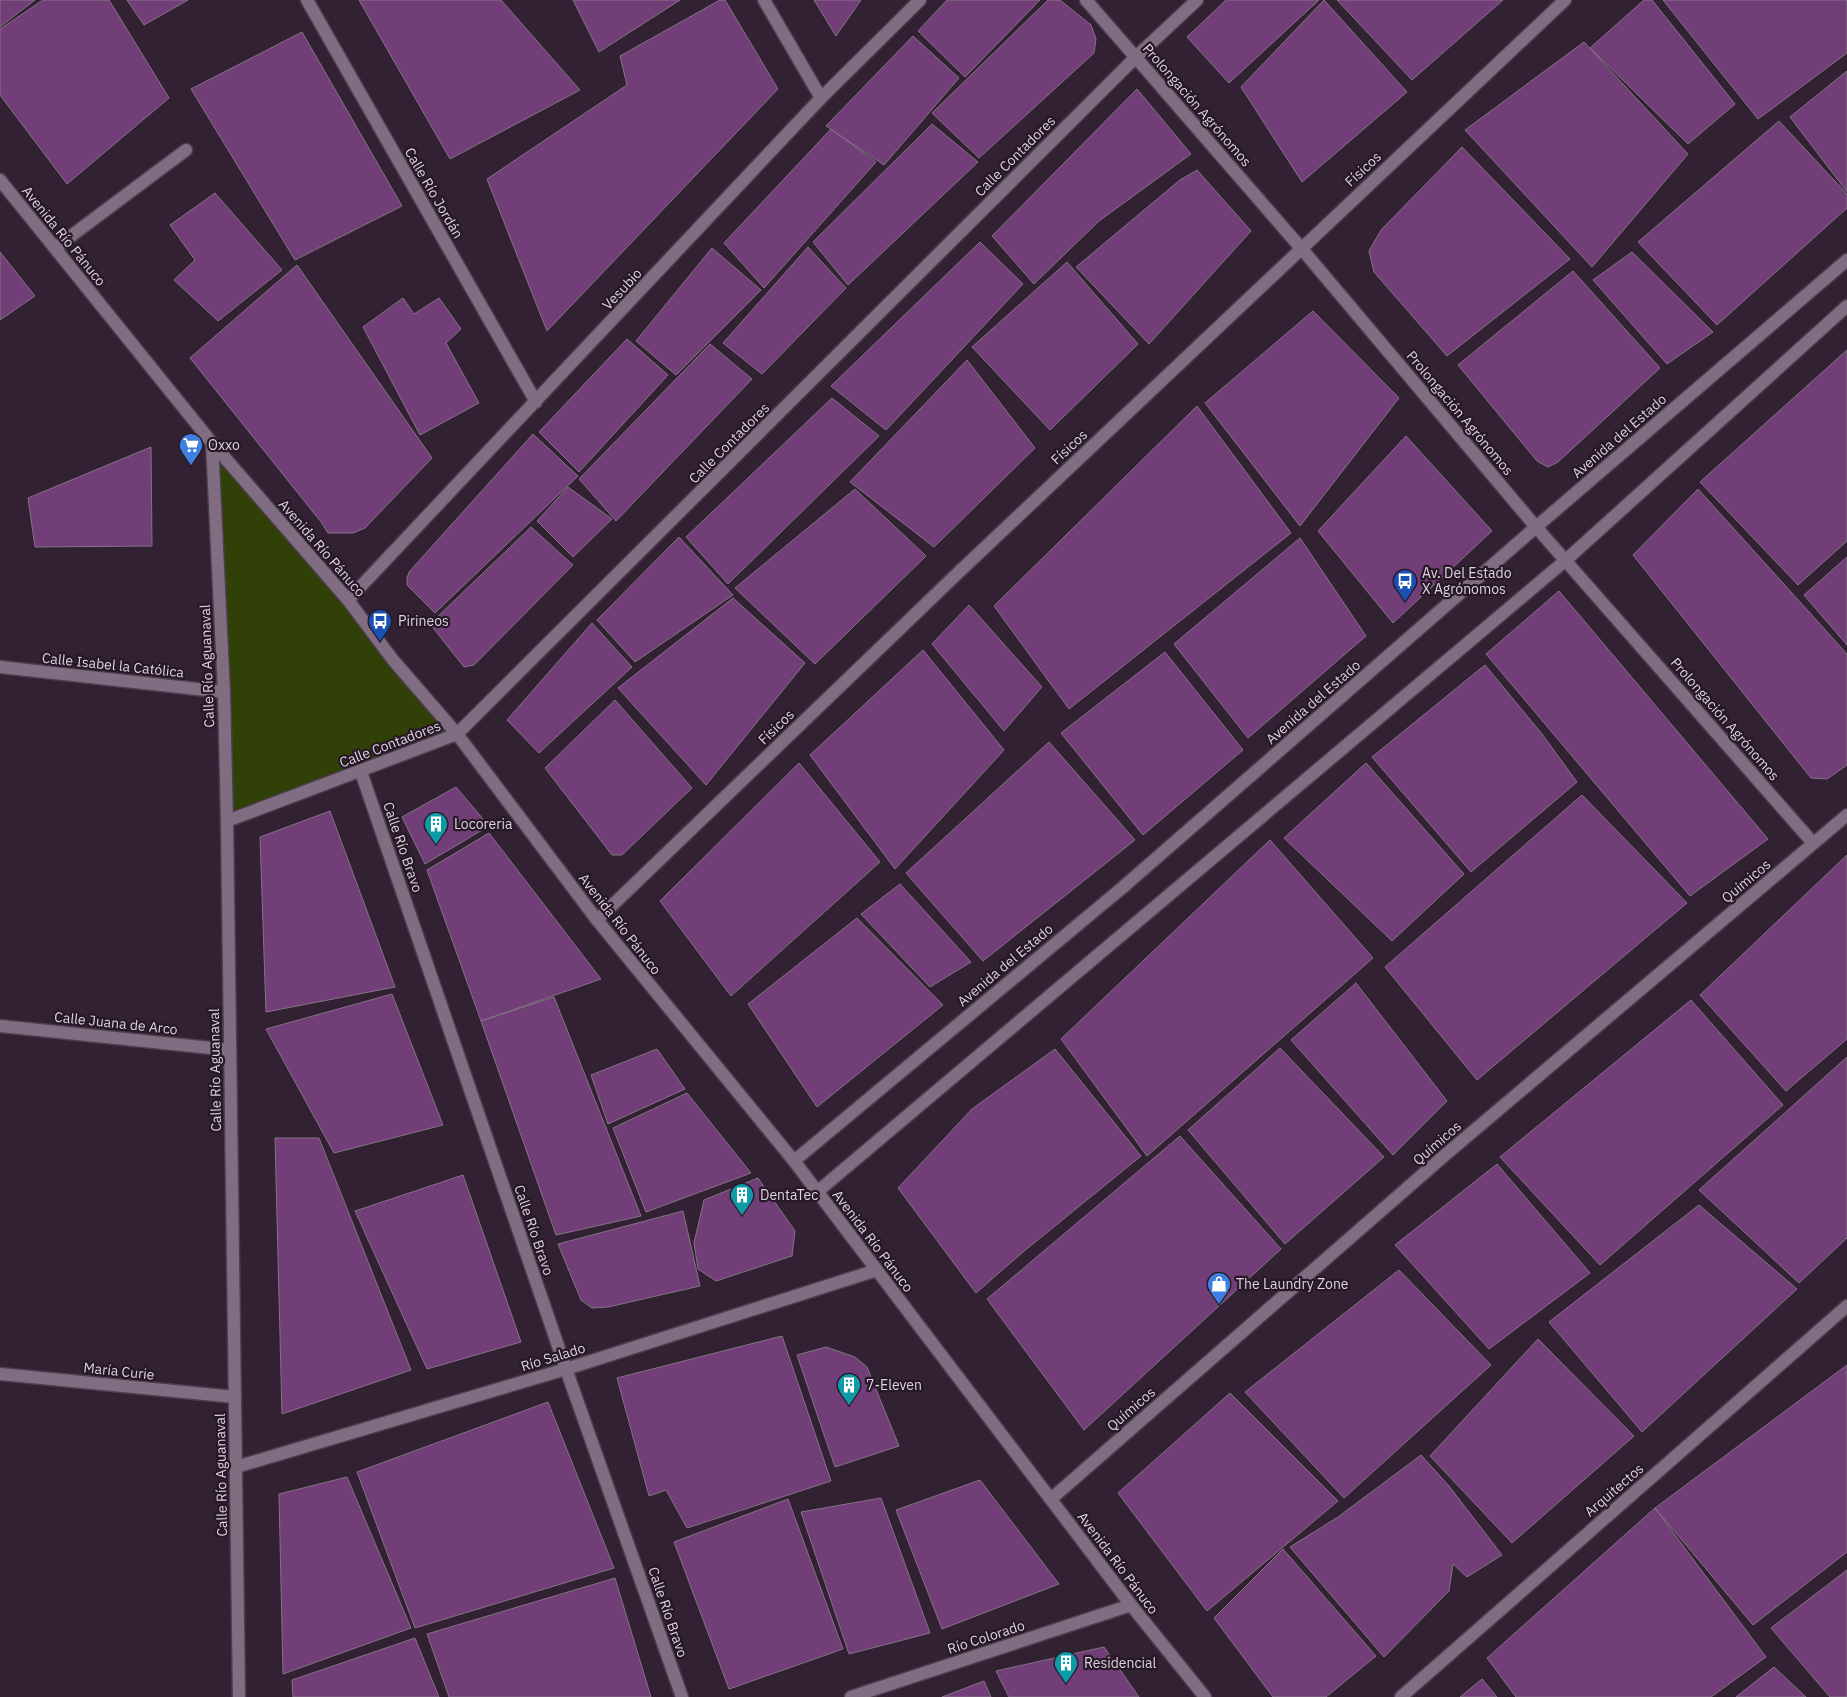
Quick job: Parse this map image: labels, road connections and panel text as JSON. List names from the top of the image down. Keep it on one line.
{"streets":{"street":["Prolongación Agrónomos","Calle Contadores","Físicos","Calle Río Jordán","Avenida Río Pánuco","Vesubio","Avenida del Estado","Calle Isabel la Católica","Calle Río Aguanaval","Calle Río Bravo","Químicos","Calle Juana de Arco","Río Salado","María Curie","Arquitectos","Río Colorado"]},"crossings":[["Prolongación Agrónomos","Calle Contadores"],["Prolongación Agrónomos","Físicos"],["Prolongación Agrónomos","Avenida del Estado"],["Prolongación Agrónomos","Químicos"],["Calle Contadores","Avenida Río Pánuco"],["Calle Contadores","Calle Río Aguanaval"],["Calle Contadores","Calle Río Bravo"],["Físicos","Avenida Río Pánuco"],["Calle Río Jordán","Vesubio"],["Avenida Río Pánuco","Vesubio"],["Avenida Río Pánuco","Avenida del Estado"],["Avenida Río Pánuco","Calle Río Aguanaval"],["Avenida Río Pánuco","Químicos"],["Avenida Río Pánuco","Río Salado"],["Avenida Río Pánuco","Río Colorado"],["Calle Isabel la Católica","Calle Río Aguanaval"],["Calle Río Aguanaval","Calle Juana de Arco"],["Calle Río Aguanaval","Río Salado"],["Calle Río Aguanaval","María Curie"],["Calle Río Bravo","Río Salado"]],"places":{"supermarket":["Oxxo"],"bus stop":["Av. Del Estado X Agrónomos","Pirineos"],"building":["Locoreria","DentaTec","7-Eleven","Residencial"],"shop":["The Laundry Zone"]}}
